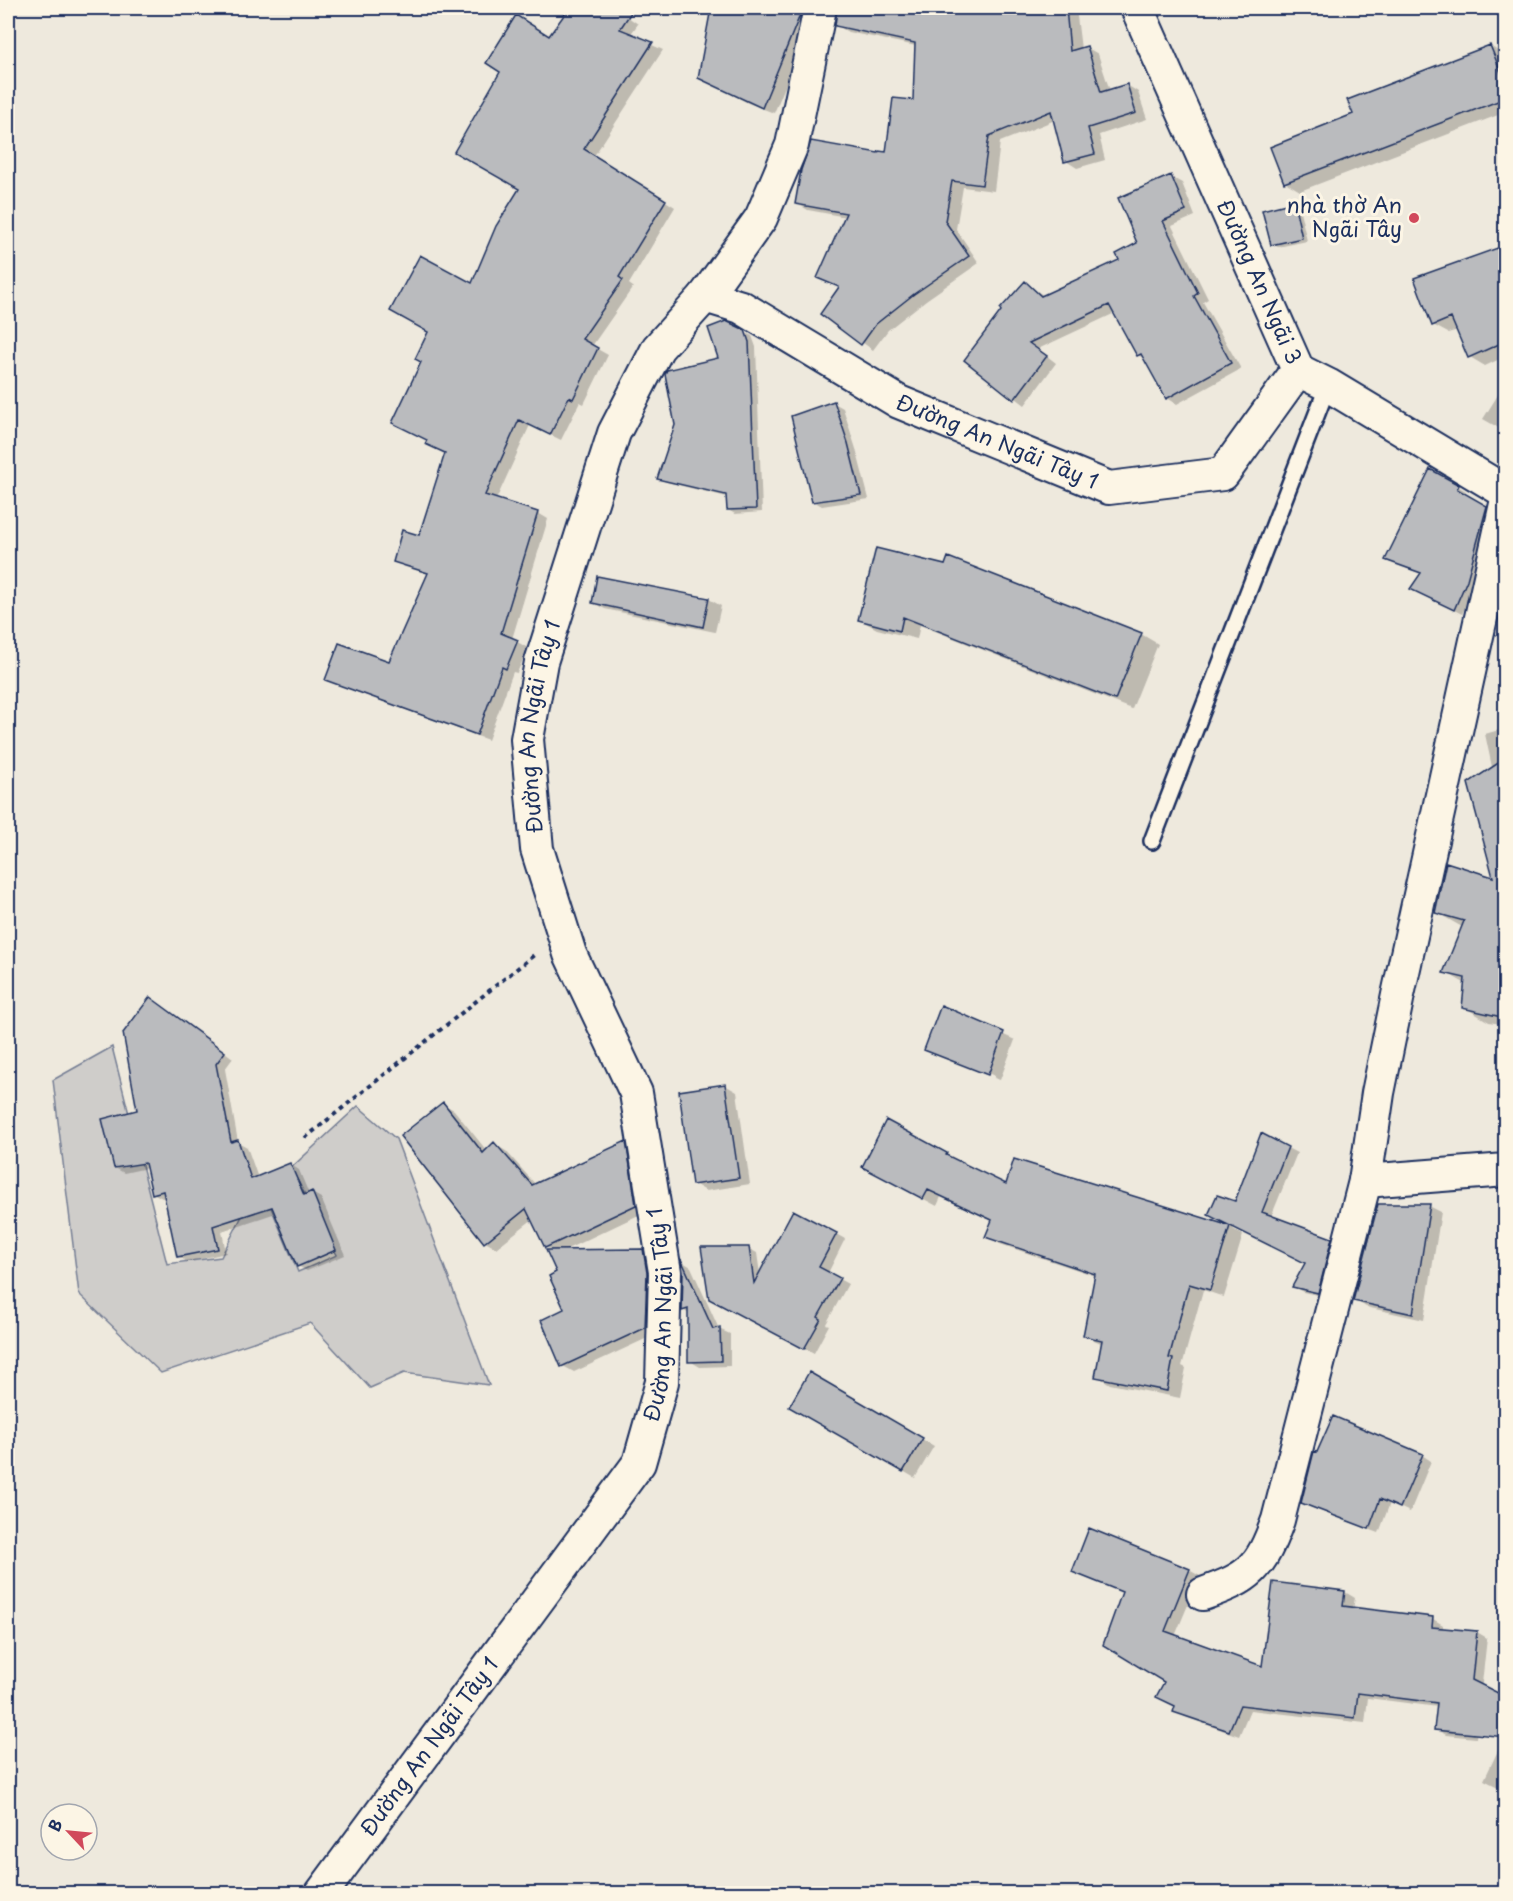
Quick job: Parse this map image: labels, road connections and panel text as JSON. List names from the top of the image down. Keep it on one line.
{"streets":{"street":["Đường An Ngãi 3","Đường An Ngãi Tây 1"]},"crossings":[["Đường An Ngãi 3","Đường An Ngãi Tây 1"]],"places":["nhà thờ An Ngãi Tây"],"north":"top left"}
